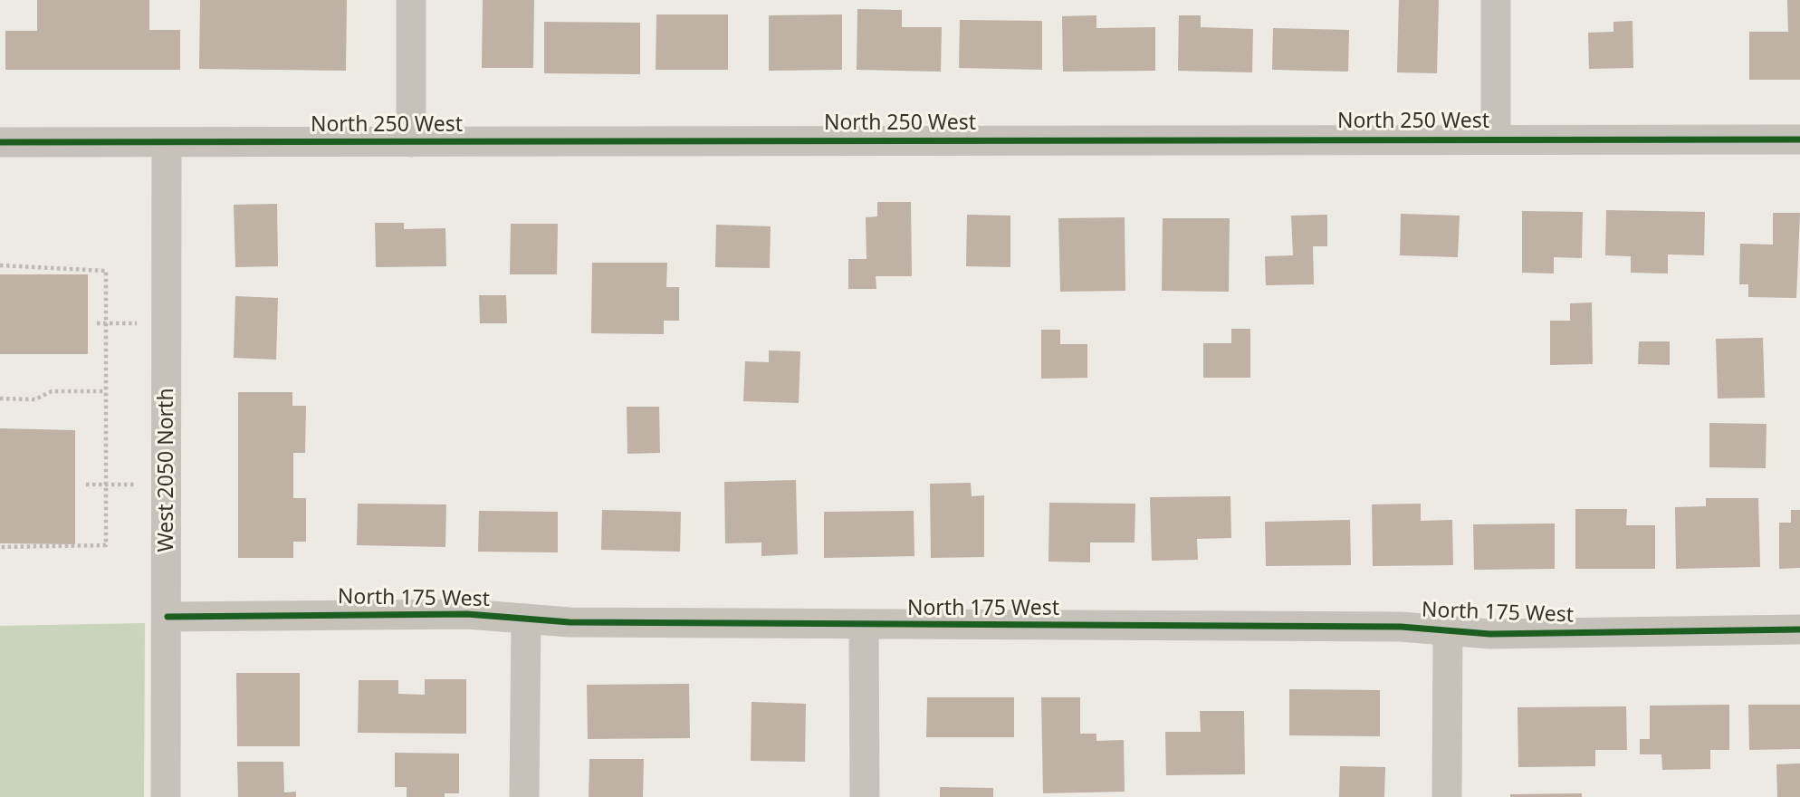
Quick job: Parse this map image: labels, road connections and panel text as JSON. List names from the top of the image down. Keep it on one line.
{"streets":{"street":["North 250 West","West 2050 North","North 175 West"]},"crossings":[["North 250 West","West 2050 North"],["West 2050 North","North 175 West"]]}
